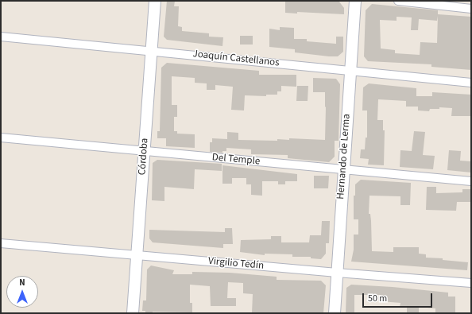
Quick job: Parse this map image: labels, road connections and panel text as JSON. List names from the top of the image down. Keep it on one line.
{"streets":{"main road":["Córdoba","Hernando de Lerma"],"street":["Joaquín Castellanos","Del Temple","Virgilio Tedín"]},"crossings":[["Joaquín Castellanos","Córdoba"],["Joaquín Castellanos","Hernando de Lerma"],["Córdoba","Del Temple"],["Córdoba","Virgilio Tedín"],["Hernando de Lerma","Del Temple"],["Hernando de Lerma","Virgilio Tedín"]],"scale_bar":"50 m","north":"top"}
